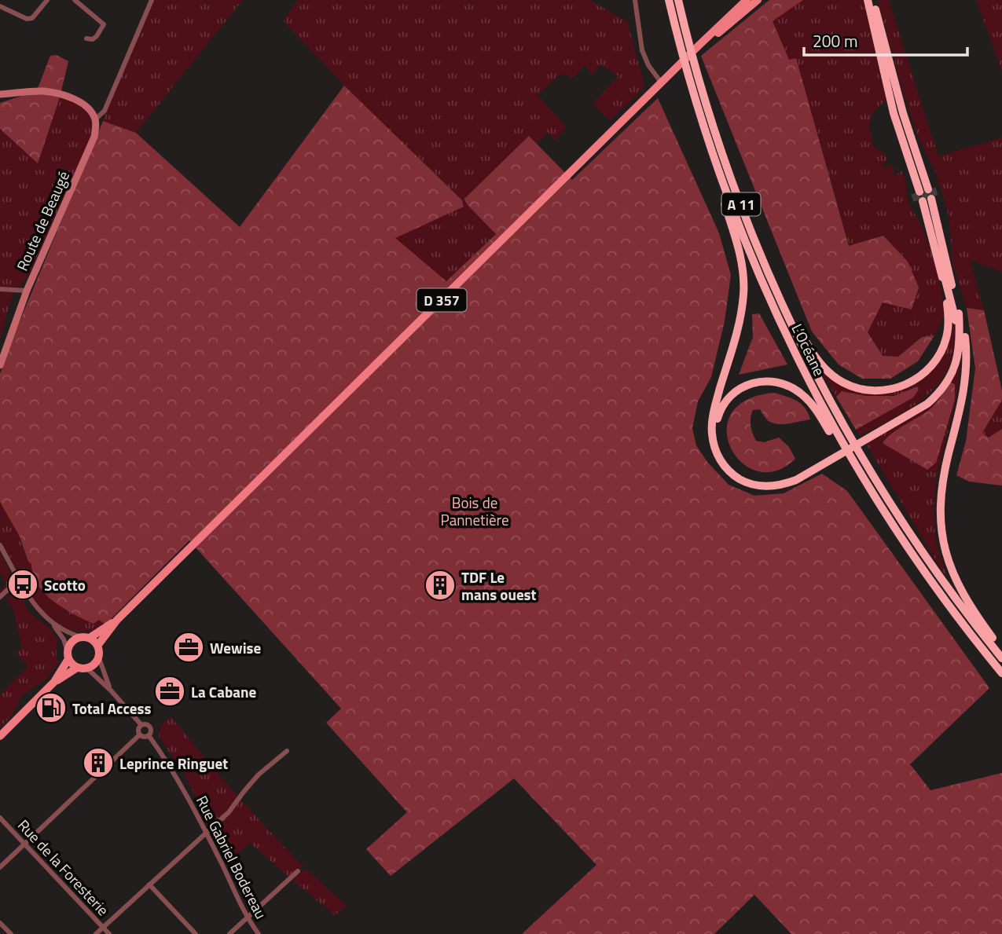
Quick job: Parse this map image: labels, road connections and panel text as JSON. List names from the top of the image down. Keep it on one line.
{"streets":{"highway":["A 11","L’Océane"],"main road":["D 357"],"street":["Route de Beaugé","Rue Gabriel Bodereau","Rue de la Foresterie"]},"parks":["Bois de Pannetière"],"places":{"bus stop":["Scotto"],"building":["TDF Le mans ouest","Leprince Ringuet"],"office":["Wewise","La Cabane"],"fuel station":["Total Access"]},"scale_bar":"200 m"}
